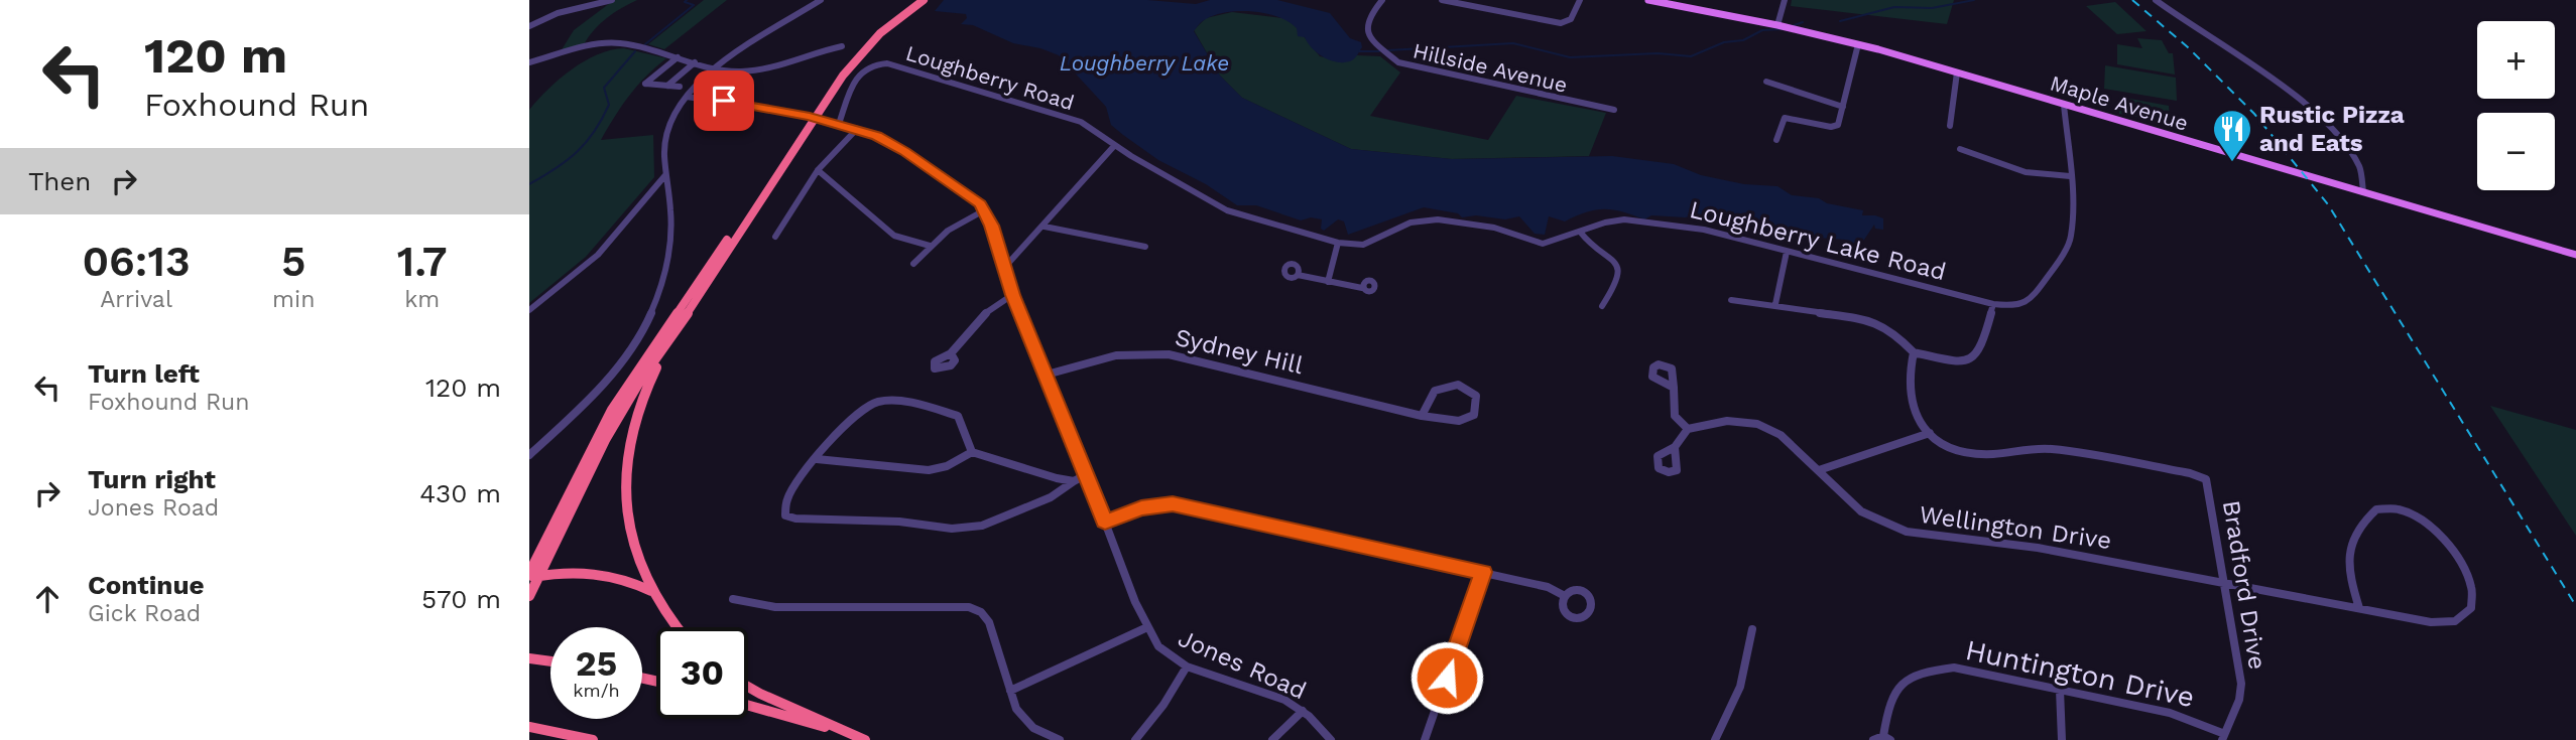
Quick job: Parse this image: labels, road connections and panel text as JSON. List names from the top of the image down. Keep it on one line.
{"streets":{"main road":["Maple Avenue"],"street":["Hillside Avenue","Loughberry Road","Loughberry Lake Road","Sydney Hill","Wellington Drive","Bradford Drive","Jones Road","Huntington Drive"]},"crossings":[["Loughberry Road","Loughberry Lake Road"],["Maple Avenue","Loughberry Lake Road"],["Sydney Hill","Jones Road"],["Wellington Drive","Bradford Drive"],["Bradford Drive","Huntington Drive"]],"water":["Loughberry Lake"],"places":{"restaurant":["Rustic Pizza and Eats"]},"page":{"turn":["120 m","Foxhound Run"],"map_buttons":["+","−"],"then":"Then","eta":["06:13","Arrival","5","min","1.7","km"],"list":[{"name":"Turn left","note":"Foxhound Run","value":"120 m"},{"name":"Turn right","note":"Jones Road","value":"430 m"},{"name":"Continue","note":"Gick Road","value":"570 m"}],"speed":"25 km/h","limit":"30"}}
